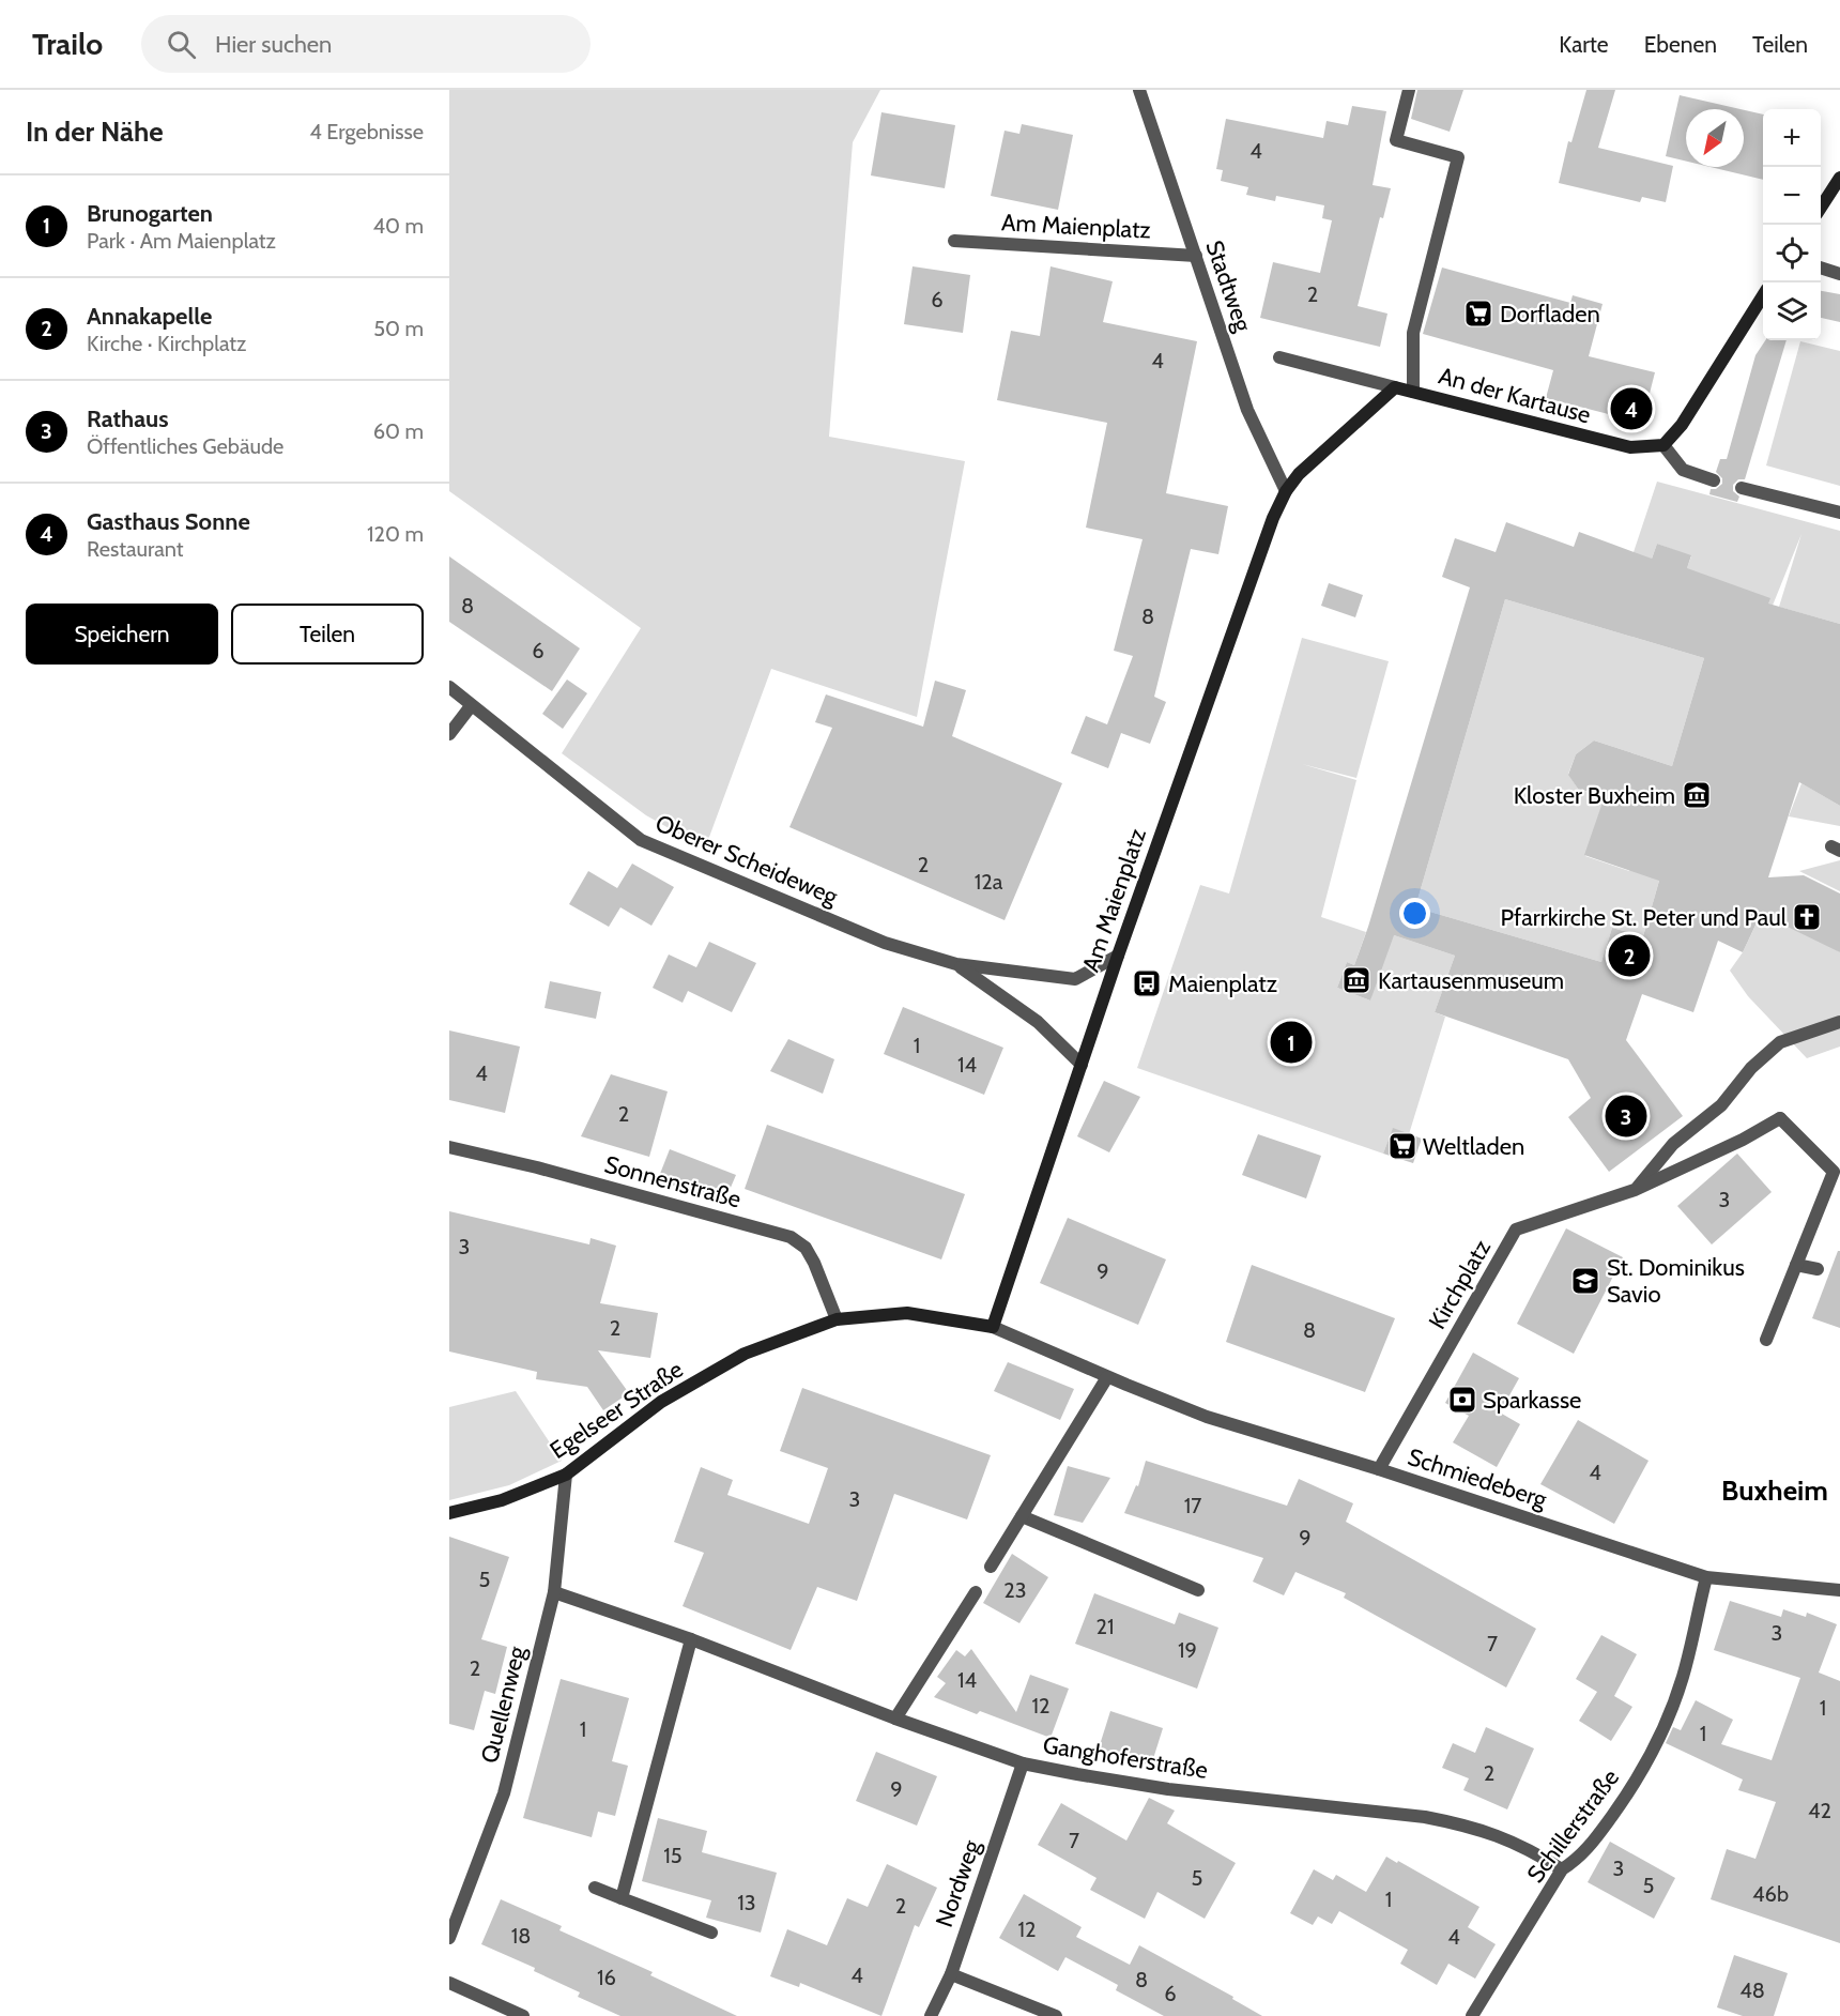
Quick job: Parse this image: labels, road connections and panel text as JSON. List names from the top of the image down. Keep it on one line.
{"streets":{"street":["Am Maienplatz","Stadtweg","An der Kartause","Oberer Scheideweg","Sonnenstraße","Kirchplatz","Egelseer Straße","Schmiedeberg","Quellenweg","Ganghoferstraße","Schillerstraße","Nordweg"]},"crossings":[["Am Maienplatz","Stadtweg"],["Am Maienplatz","Oberer Scheideweg"],["Am Maienplatz","Egelseer Straße"],["Am Maienplatz","Schmiedeberg"],["Sonnenstraße","Egelseer Straße"],["Kirchplatz","Schmiedeberg"],["Egelseer Straße","Schmiedeberg"],["Egelseer Straße","Quellenweg"],["Schmiedeberg","Schillerstraße"],["Quellenweg","Ganghoferstraße"],["Ganghoferstraße","Schillerstraße"],["Ganghoferstraße","Nordweg"]],"districts":["Buxheim"],"places":{"supermarket":["Dorfladen","Weltladen"],"museum":["Kloster Buxheim","Kartausenmuseum"],"church":["Pfarrkirche St. Peter und Paul"],"bus stop":["Maienplatz"],"school or university":["St. Dominikus Savio"],"bank":["Sparkasse"]},"house_numbers":["4","2","6","4","8","8","6","2","12a","1","14","4","2","3","3","9","2","8","4","3","17","9","5","23","21","3","7","19","2","14","12","1","1","1","2","9","42","7","15","3","5","5","46b","1","13","2","12","18","4","4","16","8","48","6"],"north":"bottom left","page":{"header":"Trailo","search":"Hier suchen","nav":["Karte","Ebenen","Teilen"],"heading":["In der Nähe","4 Ergebnisse"],"map_buttons":["+","−"],"list":[{"mark":"1","name":"Brunogarten","note":"Park · Am Maienplatz","value":"40 m"},{"mark":"2","name":"Annakapelle","note":"Kirche · Kirchplatz","value":"50 m"},{"mark":"3","name":"Rathaus","note":"Öffentliches Gebäude","value":"60 m"},{"mark":"4","name":"Gasthaus Sonne","note":"Restaurant","value":"120 m"}],"pins":["4","2","1","3"],"buttons":["Speichern","Teilen"]}}
